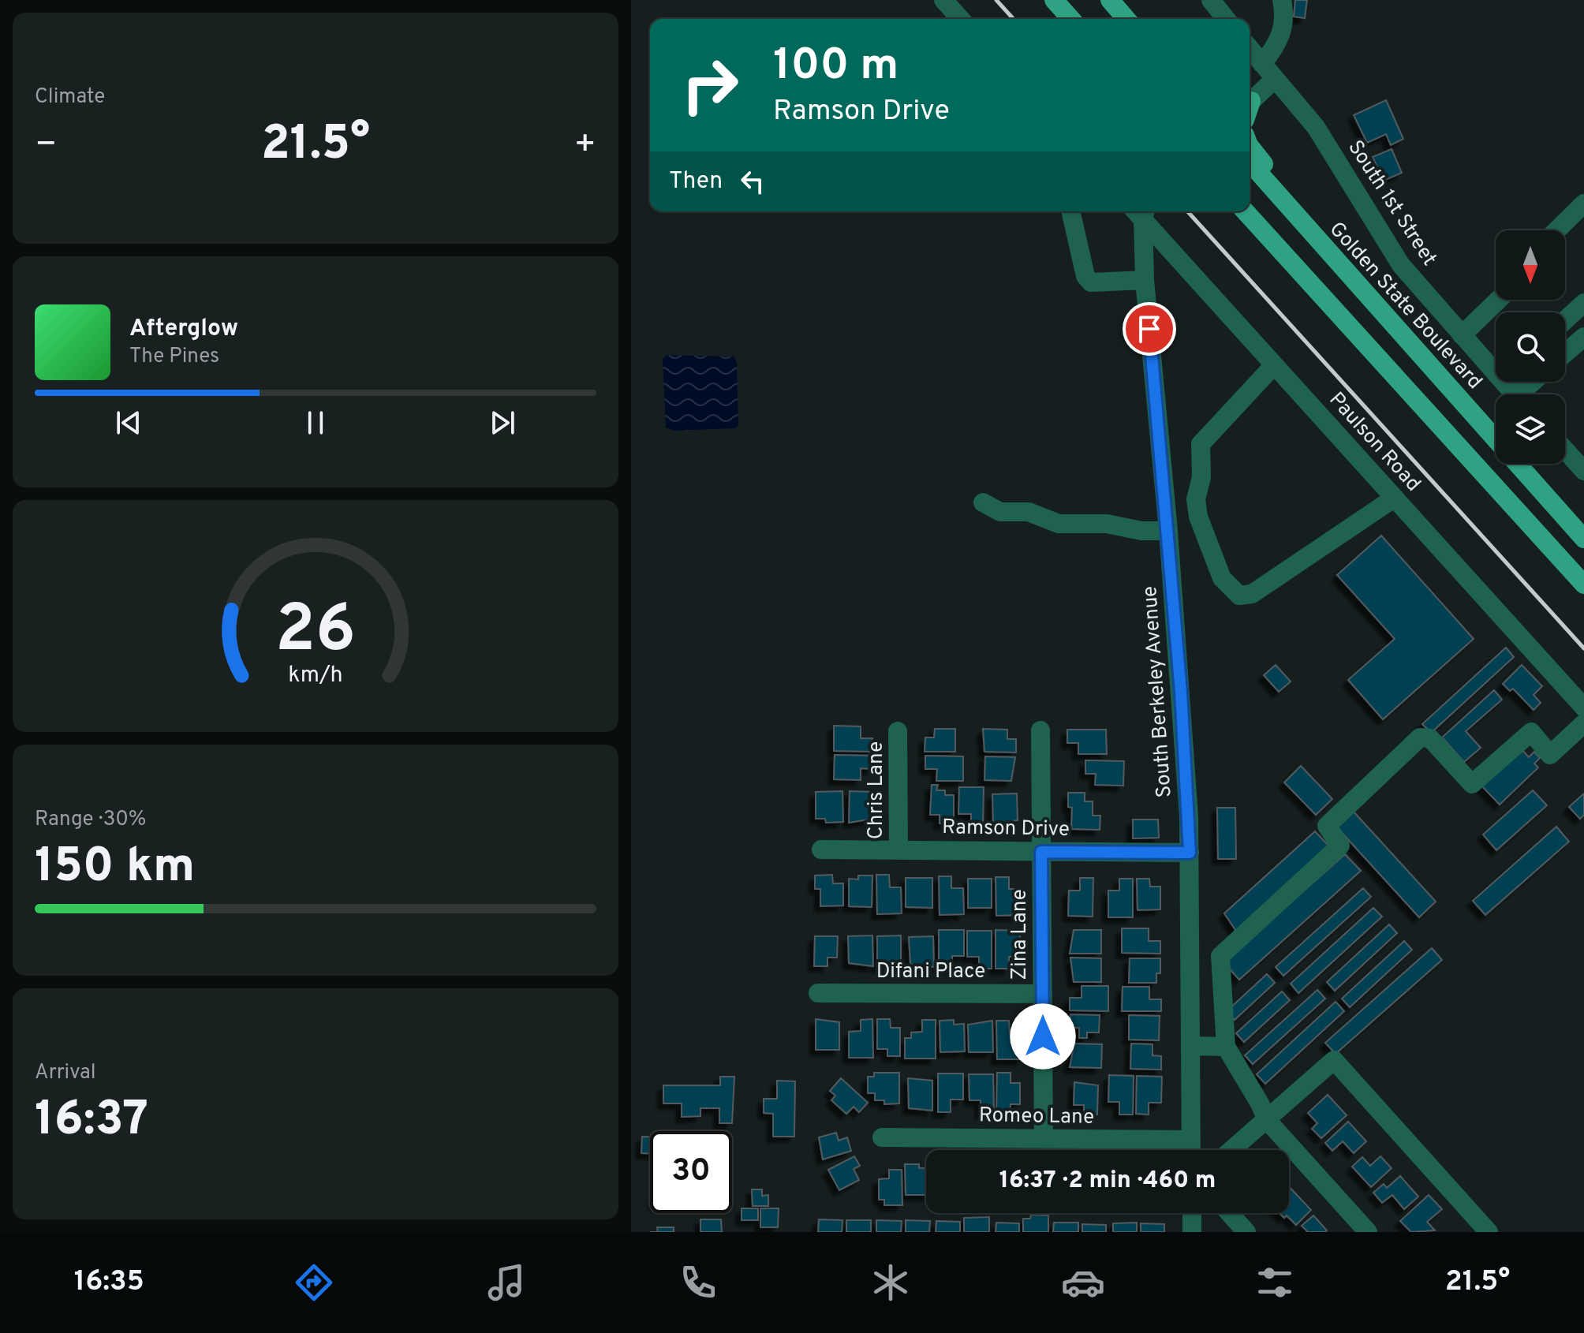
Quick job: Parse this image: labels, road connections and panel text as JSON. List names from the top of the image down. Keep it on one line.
{"streets":{"main road":["Golden State Boulevard"],"street":["South 1st Street","Paulson Road","South Berkeley Avenue","Chris Lane","Ramson Drive","Zina Lane","Difani Place","Romeo Lane"]},"crossings":[["Paulson Road","South Berkeley Avenue"],["South Berkeley Avenue","Ramson Drive"],["South Berkeley Avenue","Romeo Lane"],["Chris Lane","Ramson Drive"],["Ramson Drive","Zina Lane"],["Zina Lane","Difani Place"],["Zina Lane","Romeo Lane"]],"north":"bottom","page":{"tile":["Climate",["Range · 30%","150 km"],["Arrival","16:37"]],"turn":["100 m","Ramson Drive"],"heat":["−","21.5°","+"],"then":"Then","song":["Afterglow","The Pines"],"limit":"30","trip":"16:37 · 2 min · 460 m","tabs":["16:35","21.5°"],"gauge":["26","km/h"]}}
